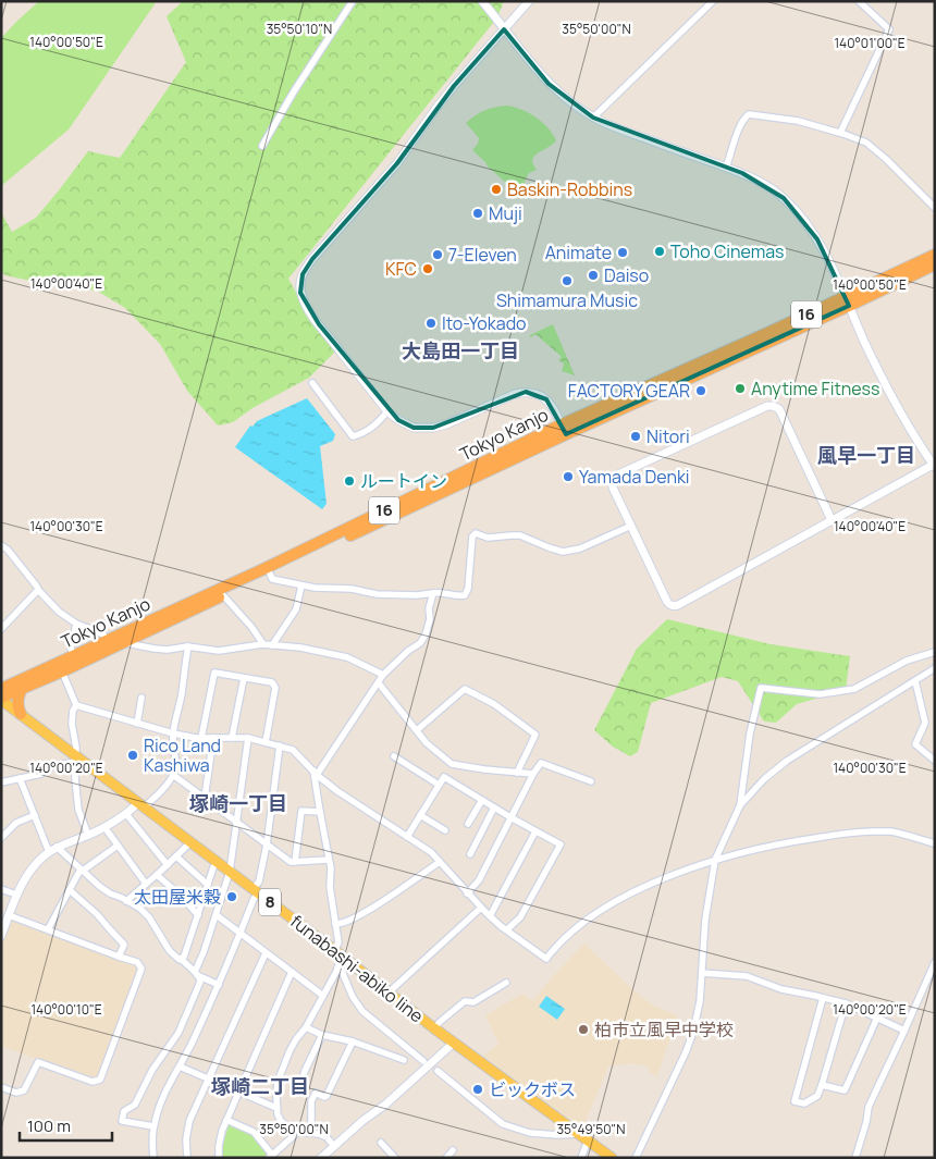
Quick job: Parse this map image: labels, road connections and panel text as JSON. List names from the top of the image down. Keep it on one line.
{"streets":{"highway":["16","Tokyo Kanjo"],"main road":["8","funabashi-abiko line"]},"crossings":[["Tokyo Kanjo","8"],["8","funabashi-abiko line"]],"districts":["大島田一丁目","風早一丁目","塚崎一丁目","塚崎二丁目"],"places":["Baskin-Robbins","Muji","Toho Cinemas","Animate","7-Eleven","KFC","Daiso","Shimamura Music","Ito-Yokado","Anytime Fitness","FACTORY GEAR","Nitori","Yamada Denki","ルートイン","Rico Land Kashiwa","太田屋米穀","柏市立風早中学校","ビックボス"],"scale_bar":"100 m","coordinates":["35°50'10\"N","35°50'00\"N","140°00'50\"E","140°01'00\"E","140°00'40\"E","140°00'30\"E","140°00'20\"E","140°00'10\"E","35°49'50\"N"]}
